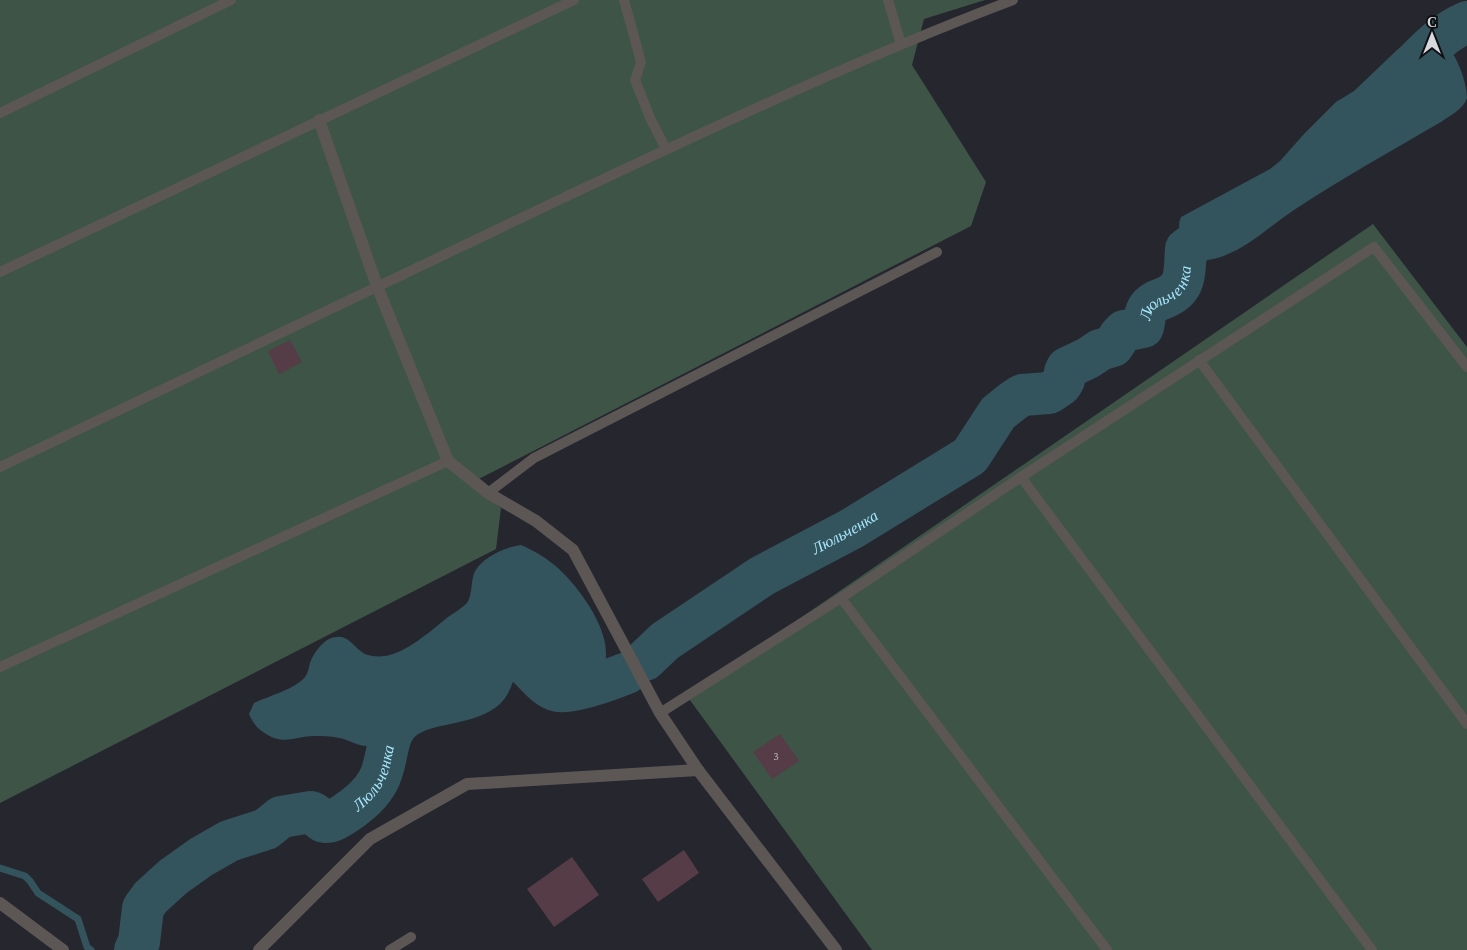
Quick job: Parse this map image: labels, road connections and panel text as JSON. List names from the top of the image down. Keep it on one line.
{"water":["Люльченка"],"house_numbers":["3"],"north":"top"}
